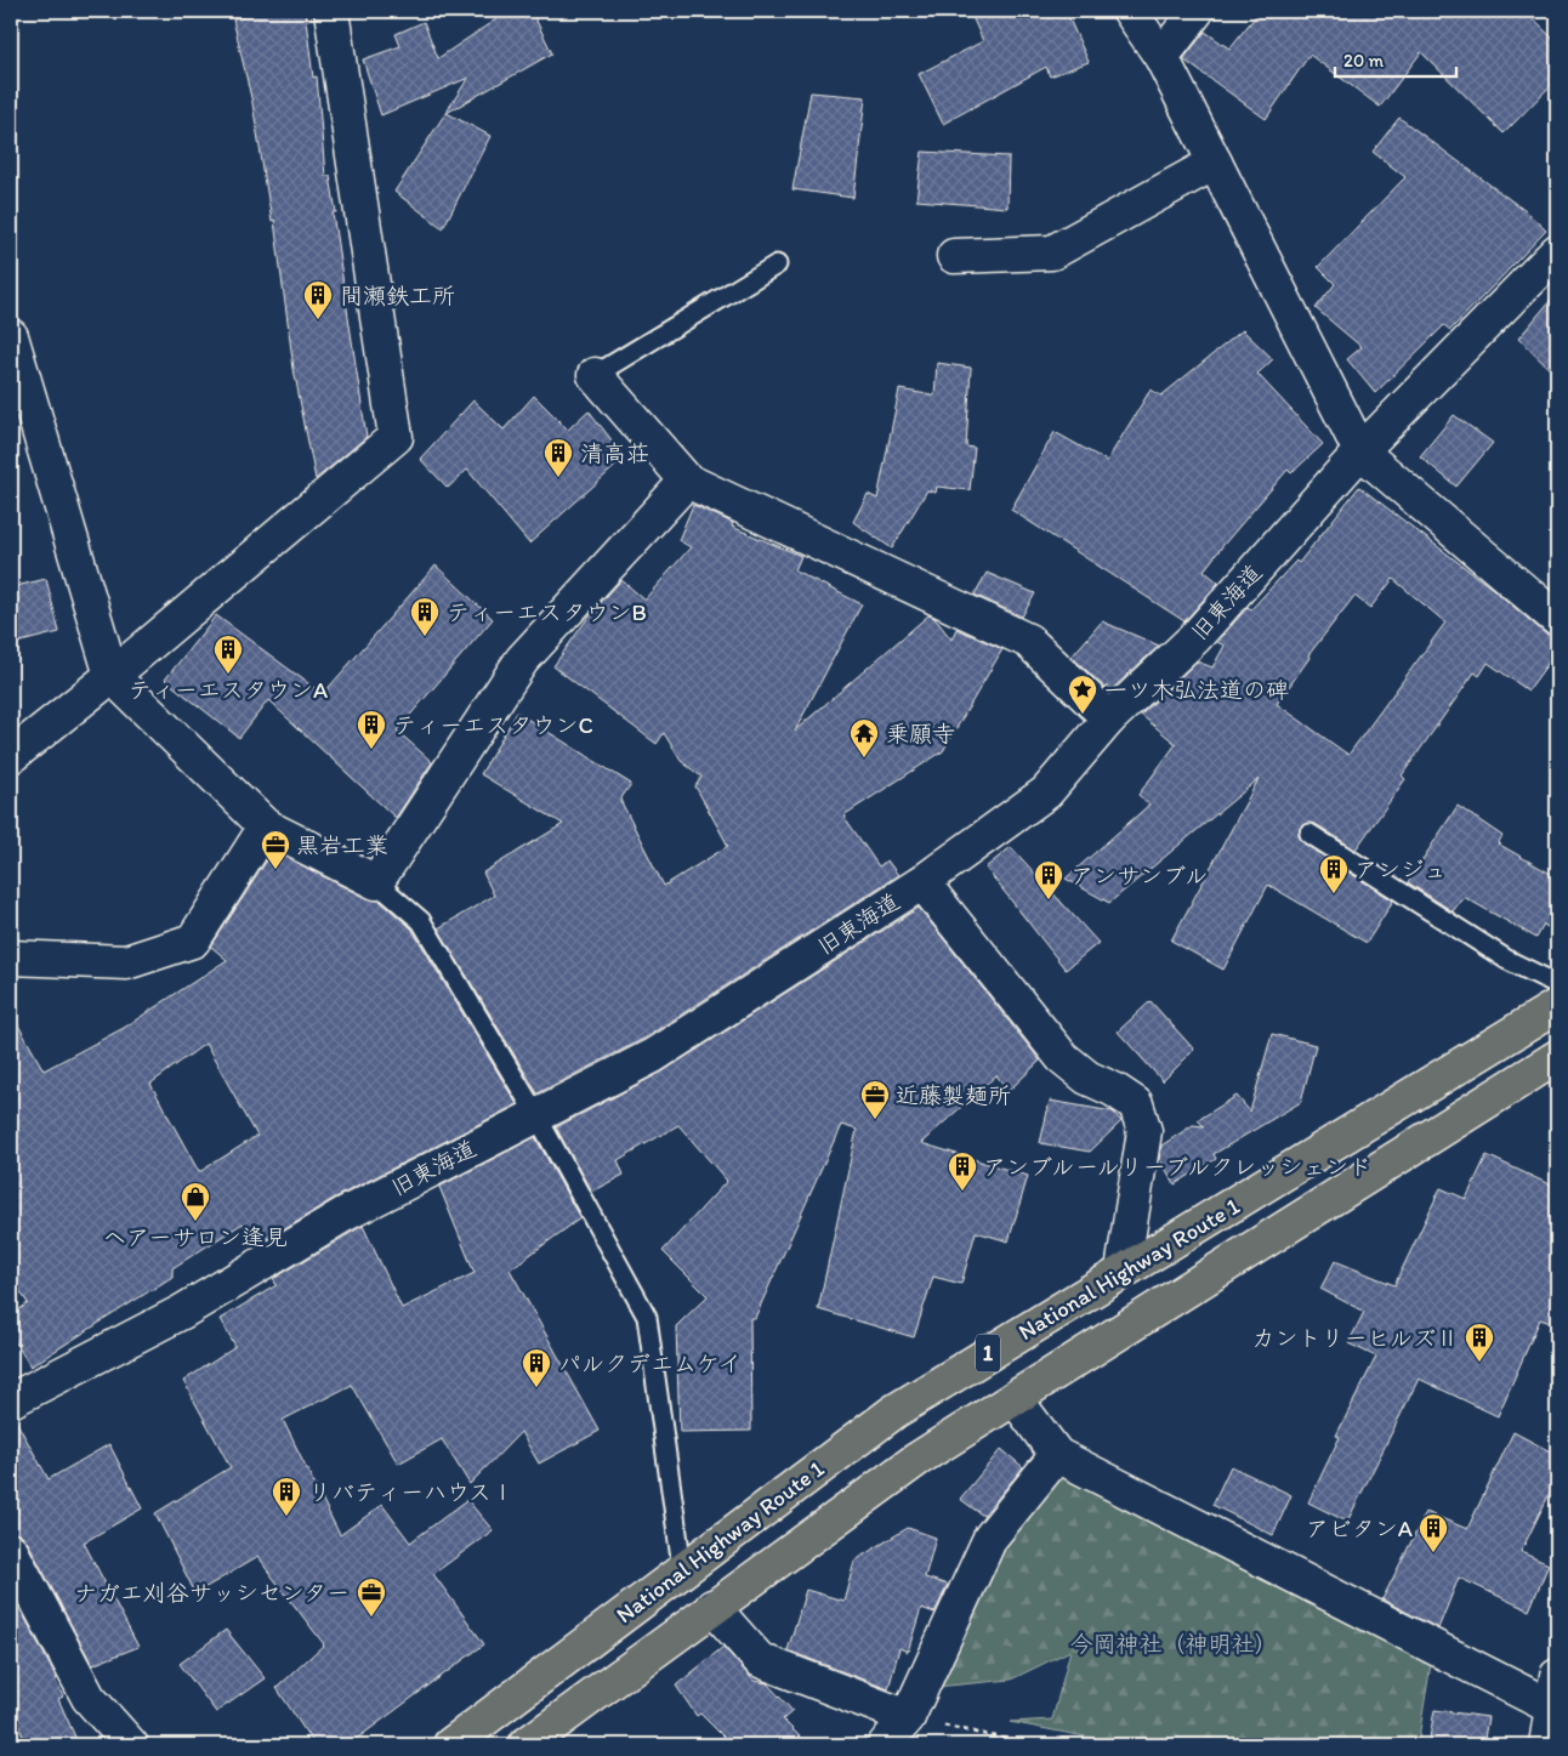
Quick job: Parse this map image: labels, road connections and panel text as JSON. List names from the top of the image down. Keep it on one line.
{"streets":{"highway":["National Highway Route 1","1"],"street":["旧東海道"]},"parks":["今岡神社（神明社）"],"places":{"building":["間瀬鉄工所","清高荘","ティーエスタウンB","ティーエスタウンA","ティーエスタウンC","アンジュ","アンサンブル","アンブルールリーブルクレッシェンド","カントリーヒルズⅡ","パルクデエムケイ","リバティーハウスⅠ","アビタンA"],"place":["一ツ木弘法道の碑"],"temple":["乗願寺"],"office":["黒岩工業","近藤製麺所","ナガエ刈谷サッシセンター"],"shop":["ヘアーサロン逢見"]},"scale_bar":"20 m"}
